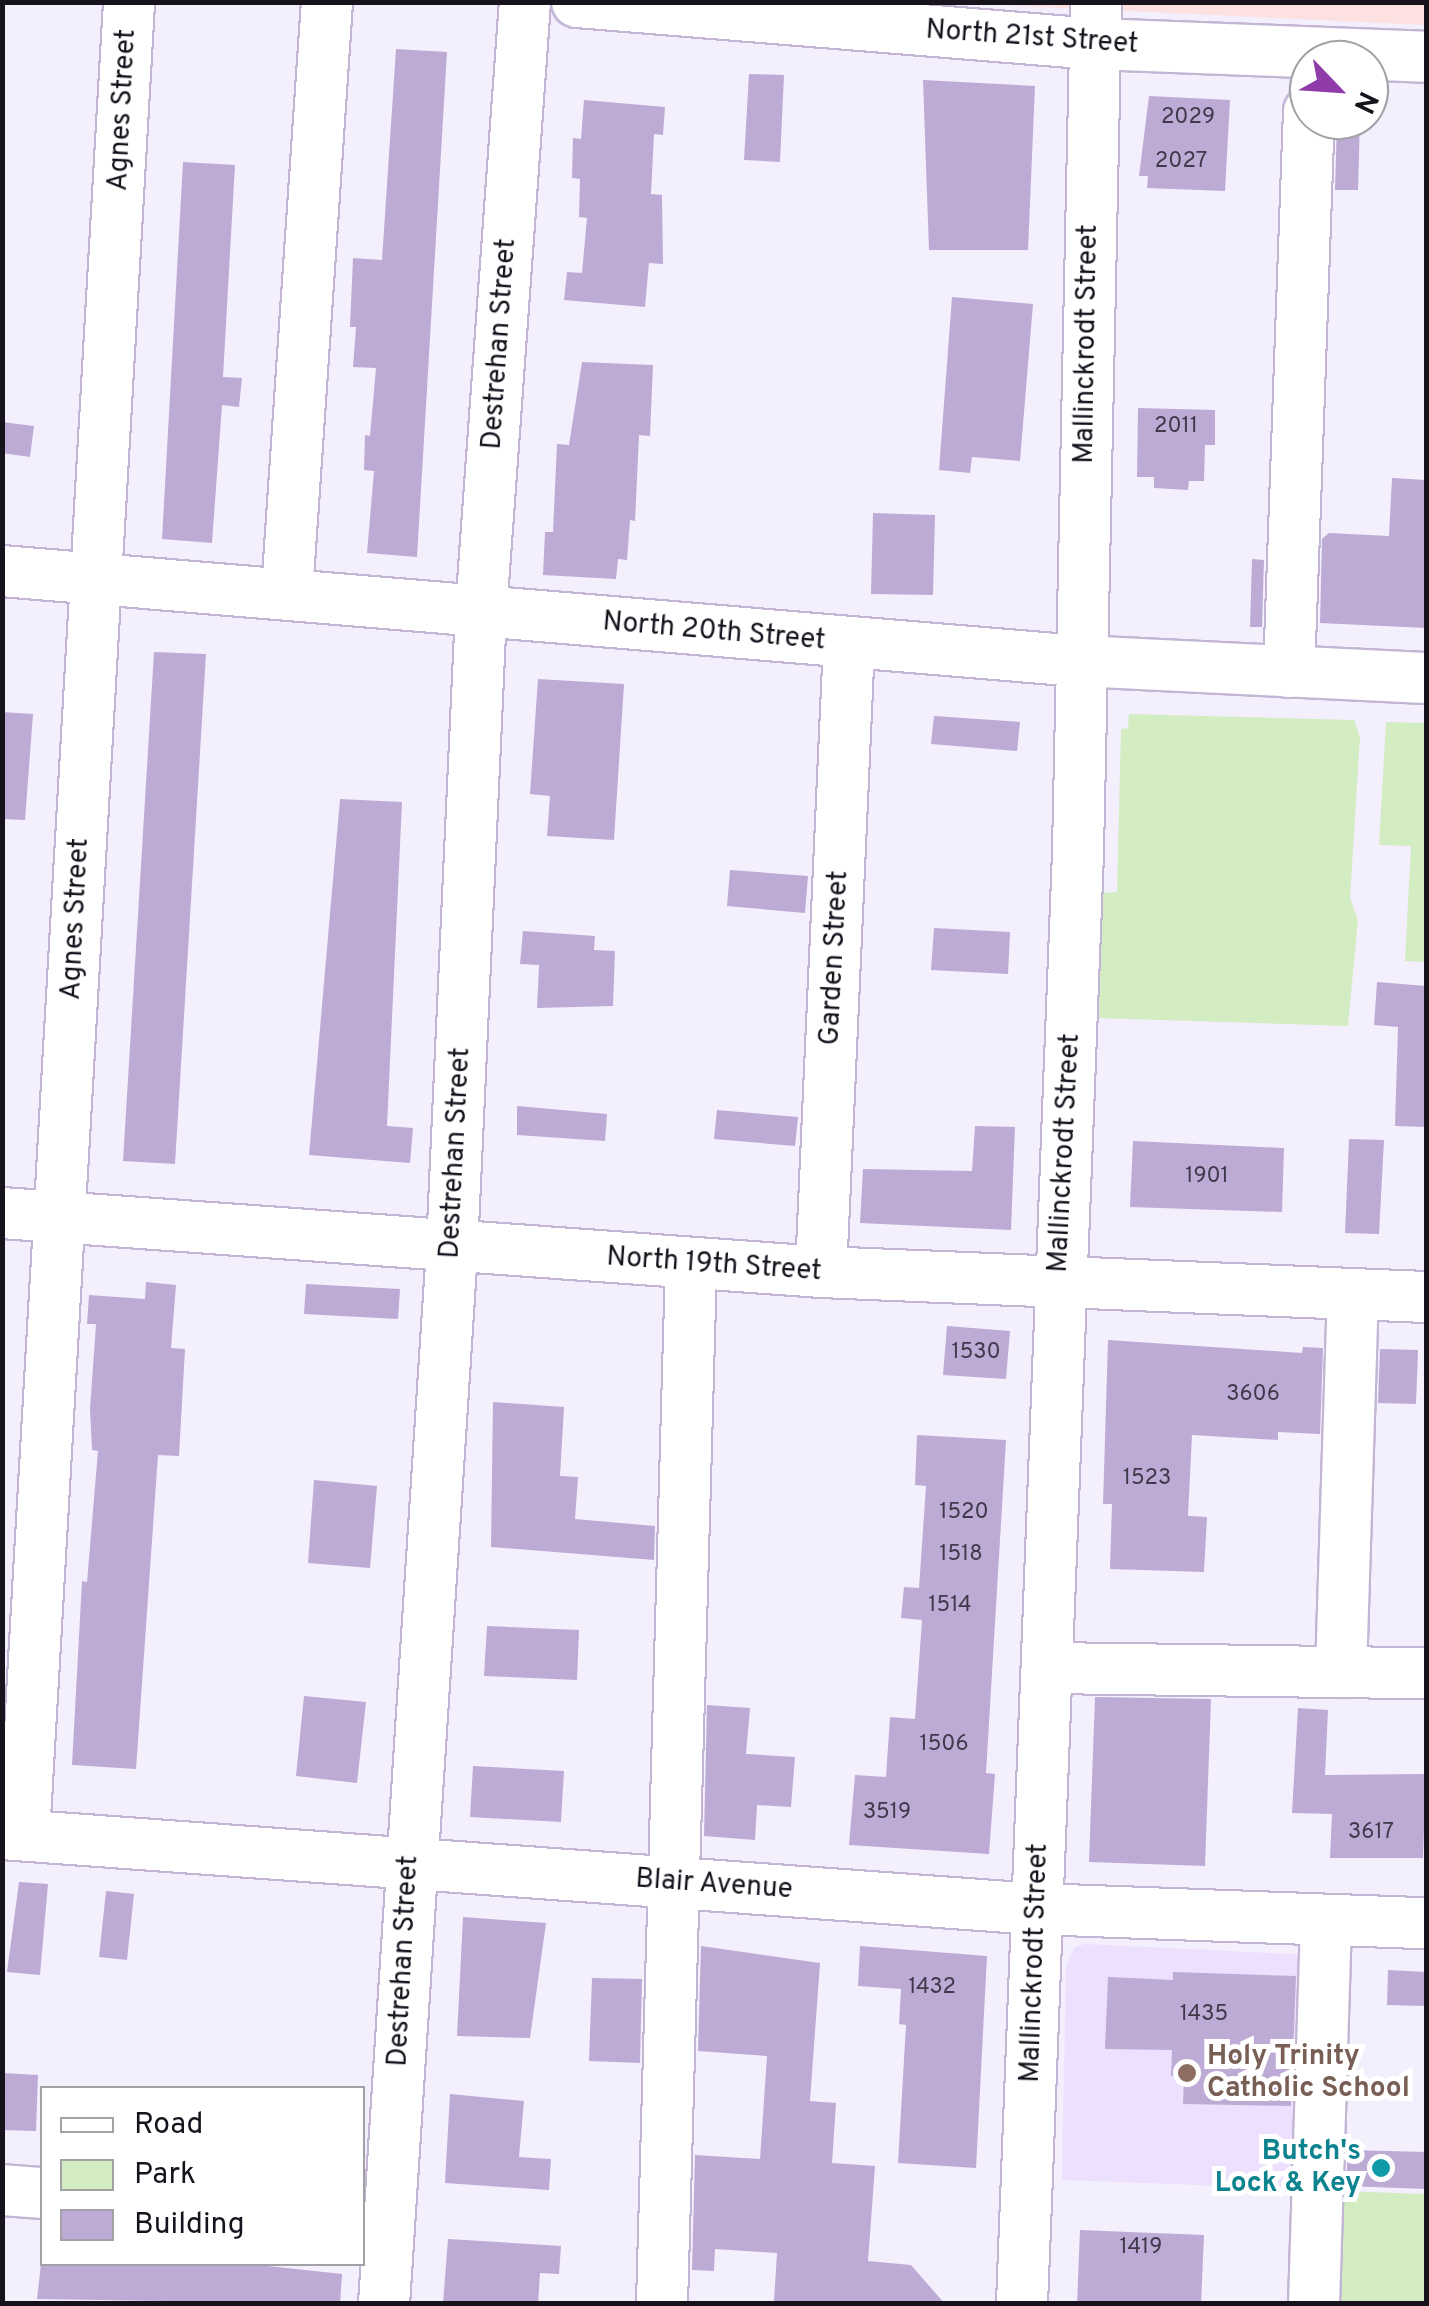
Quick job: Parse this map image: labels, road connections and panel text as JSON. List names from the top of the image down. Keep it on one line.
{"streets":{"street":["North 21st Street","Agnes Street","Destrehan Street","Mallinckrodt Street","North 20th Street","Garden Street","North 19th Street","Blair Avenue"]},"crossings":[["North 21st Street","Mallinckrodt Street"],["Agnes Street","North 20th Street"],["Agnes Street","North 19th Street"],["Agnes Street","Blair Avenue"],["Destrehan Street","North 20th Street"],["Destrehan Street","North 19th Street"],["Destrehan Street","Blair Avenue"],["Mallinckrodt Street","North 20th Street"],["Mallinckrodt Street","North 19th Street"],["Mallinckrodt Street","Blair Avenue"],["North 20th Street","Garden Street"],["Garden Street","North 19th Street"]],"places":["Holy Trinity Catholic School","Butch's Lock & Key"],"house_numbers":["2029","2027","2011","1901","1530","3606","1523","1520","1518","1514","1506","3519","3617","1432","1435","1419"],"legend":["Road","Park","Building"],"north":"bottom right"}
